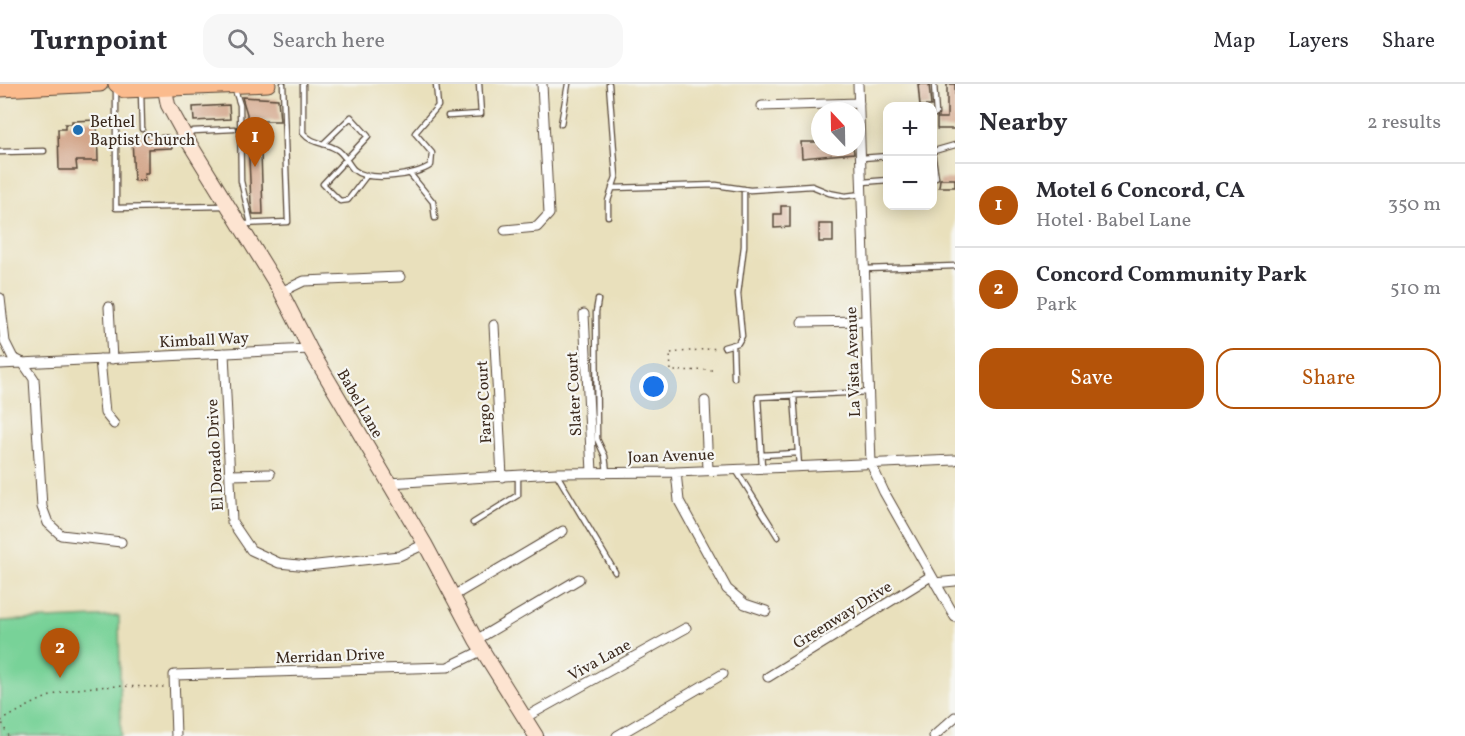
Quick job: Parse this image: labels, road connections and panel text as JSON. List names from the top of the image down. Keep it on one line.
{"streets":{"street":["Kimball Way","La Vista Avenue","Slater Court","Fargo Court","Babel Lane","El Dorado Drive","Joan Avenue","Greenway Drive","Merridan Drive","Viva Lane"]},"crossings":[["Kimball Way","Babel Lane"],["Kimball Way","El Dorado Drive"],["La Vista Avenue","Joan Avenue"],["La Vista Avenue","Greenway Drive"],["Slater Court","Joan Avenue"],["Fargo Court","Joan Avenue"],["Babel Lane","El Dorado Drive"],["Babel Lane","Joan Avenue"],["Babel Lane","Merridan Drive"],["Babel Lane","Viva Lane"]],"places":["Bethel Baptist Church"],"north":"top","page":{"header":"Turnpoint","search":"Search here","nav":["Map","Layers","Share"],"heading":["Nearby","2 results"],"map_buttons":["+","−"],"pins":["1","2"],"list":[{"mark":"1","name":"Motel 6 Concord, CA","note":"Hotel · Babel Lane","value":"350 m"},{"mark":"2","name":"Concord Community Park","note":"Park","value":"510 m"}],"buttons":["Save","Share"]}}
